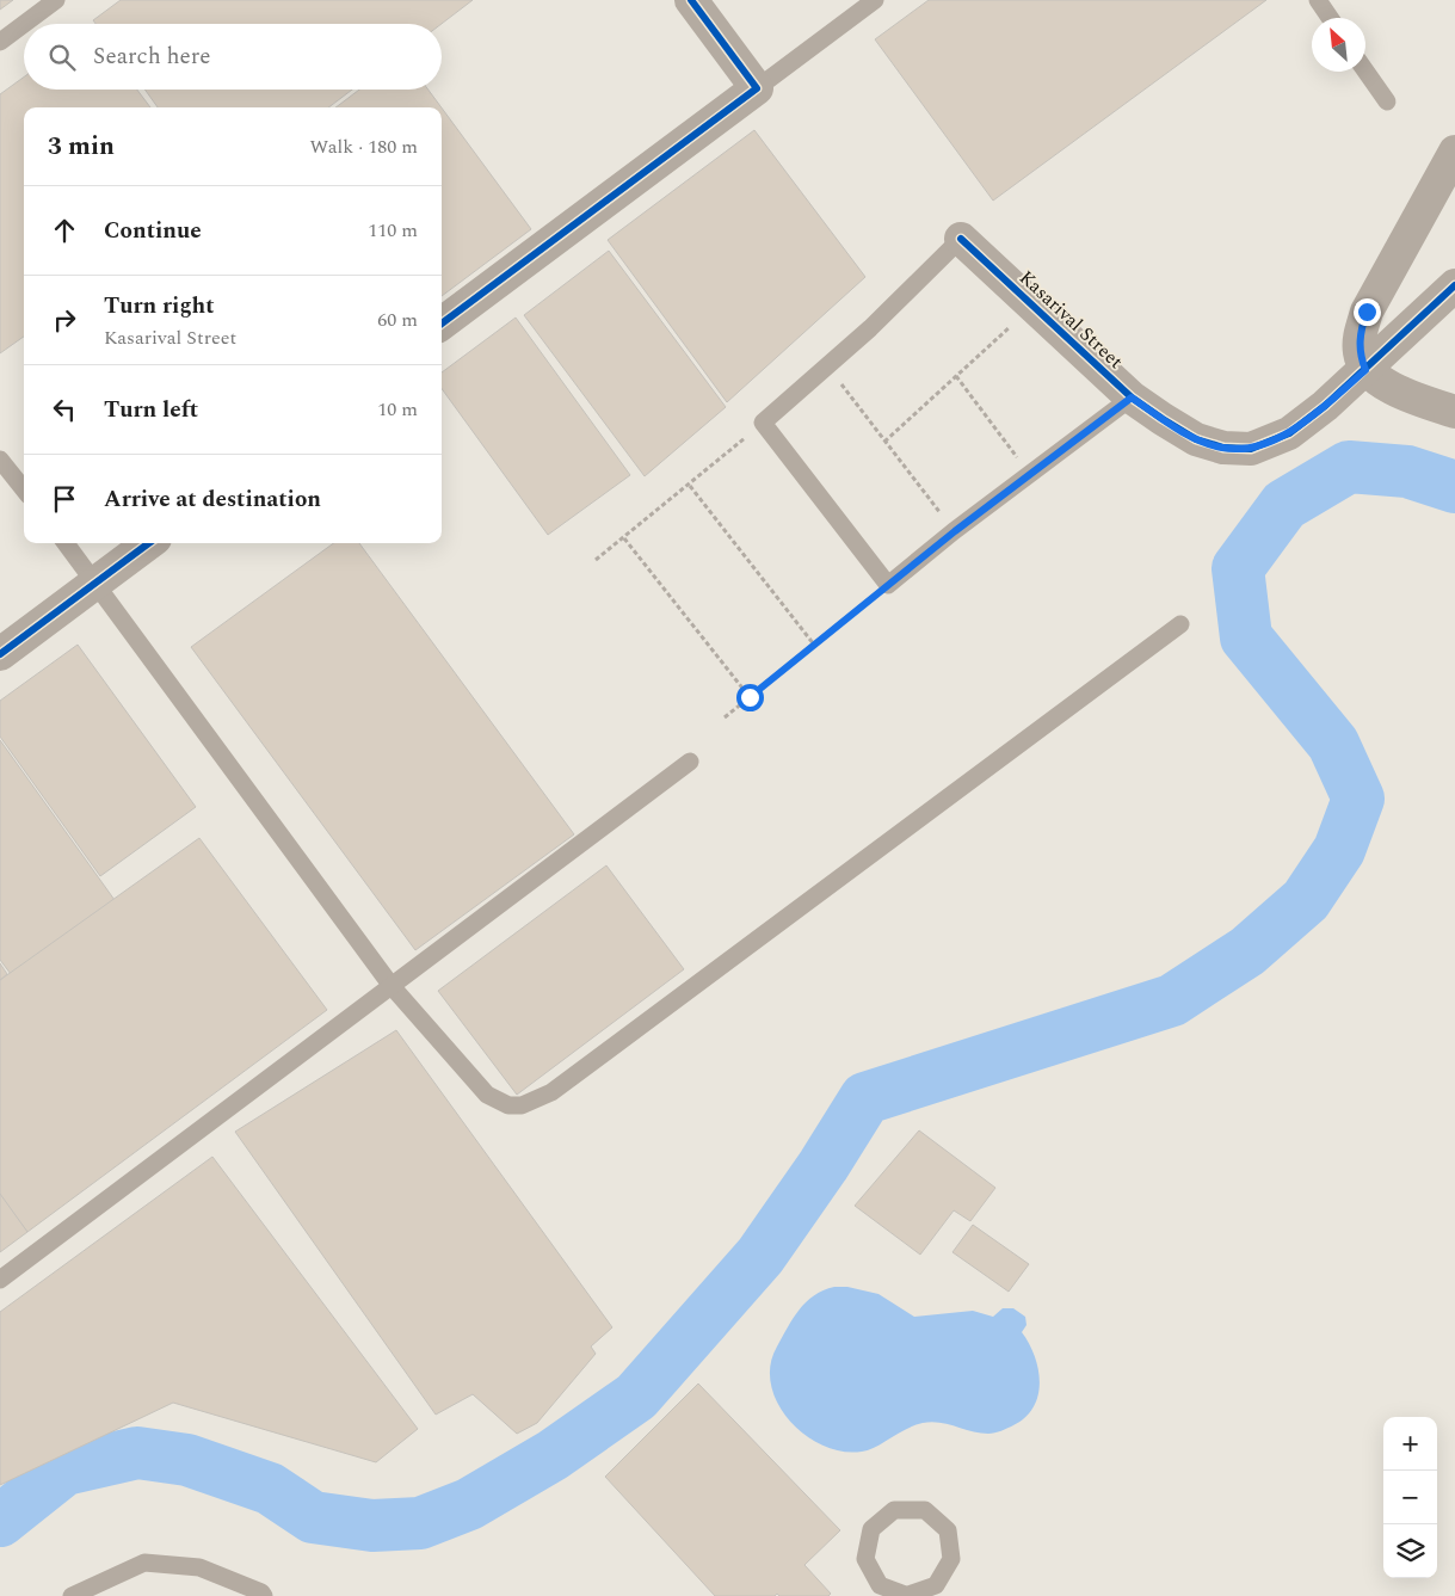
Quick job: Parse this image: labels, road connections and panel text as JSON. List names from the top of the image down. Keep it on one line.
{"streets":{"street":["Kasarival Street"]},"north":"top left","page":{"search":"Search here","heading":["3 min","Walk · 180 m"],"list":[["Continue","110 m"],["Turn right","Kasarival Street","60 m"],["Turn left","10 m"],"Arrive at destination"],"map_buttons":["+","−"]}}
